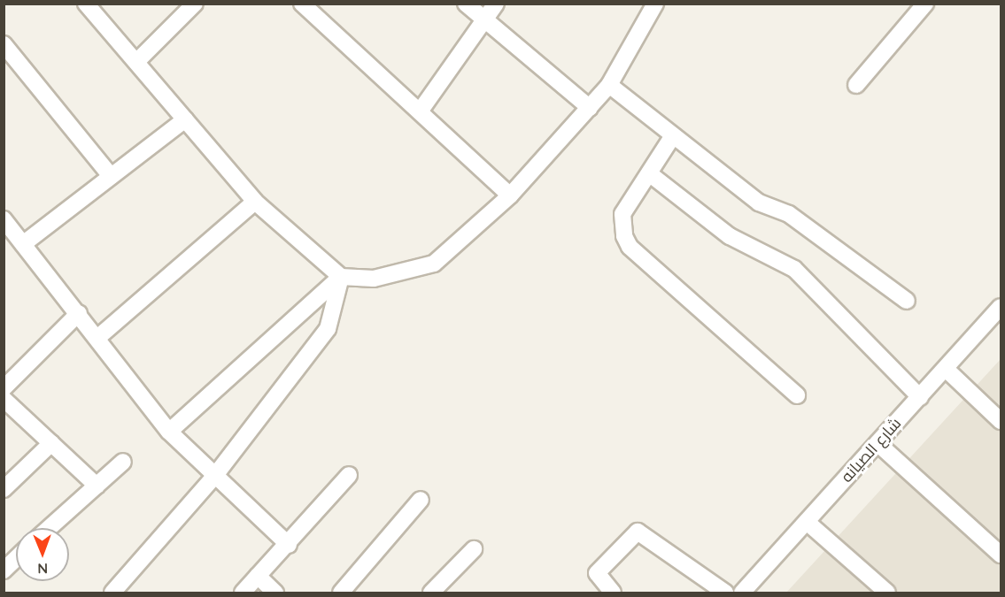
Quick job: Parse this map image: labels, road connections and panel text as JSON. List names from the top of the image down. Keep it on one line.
{"streets":{"street":["شارع الصيانه"]},"north":"bottom"}
